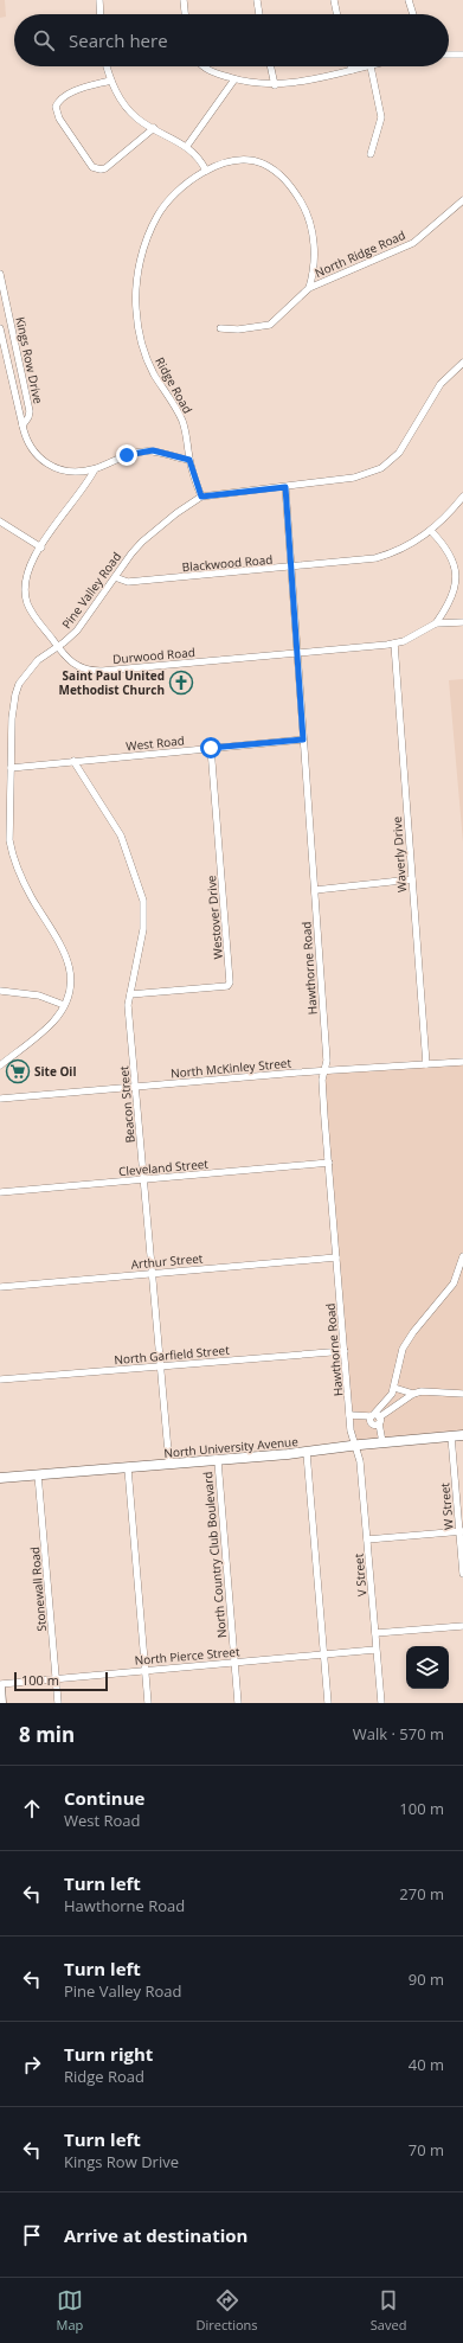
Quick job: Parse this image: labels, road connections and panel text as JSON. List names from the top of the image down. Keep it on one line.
{"streets":{"street":["North Ridge Road","Kings Row Drive","Ridge Road","Blackwood Road","Pine Valley Road","Durwood Road","West Road","Waverly Drive","Westover Drive","Hawthorne Road","North McKinley Street","Beacon Street","Cleveland Street","Arthur Street","North Garfield Street","North University Avenue","W Street","North Country Club Boulevard","V Street","Stonewall Road","North Pierce Street"]},"crossings":[["North Ridge Road","Ridge Road"],["Ridge Road","Pine Valley Road"],["Blackwood Road","Pine Valley Road"],["Blackwood Road","Hawthorne Road"],["Pine Valley Road","Durwood Road"],["Pine Valley Road","West Road"],["Pine Valley Road","Hawthorne Road"],["Durwood Road","Waverly Drive"],["Durwood Road","Hawthorne Road"],["West Road","Westover Drive"],["West Road","Hawthorne Road"],["West Road","Beacon Street"],["Waverly Drive","North McKinley Street"],["Westover Drive","Beacon Street"],["Hawthorne Road","North McKinley Street"],["Hawthorne Road","Cleveland Street"],["Hawthorne Road","Arthur Street"],["Hawthorne Road","North Garfield Street"],["Hawthorne Road","North University Avenue"],["Hawthorne Road","V Street"],["North McKinley Street","Beacon Street"],["Beacon Street","Cleveland Street"],["Beacon Street","Arthur Street"],["Beacon Street","North Garfield Street"],["Beacon Street","North University Avenue"],["North University Avenue","W Street"],["North University Avenue","North Country Club Boulevard"],["North University Avenue","V Street"],["North University Avenue","Stonewall Road"],["North Country Club Boulevard","North Pierce Street"],["V Street","North Pierce Street"],["Stonewall Road","North Pierce Street"]],"places":{"church":["Saint Paul United Methodist Church"],"supermarket":["Site Oil"]},"scale_bar":"100 m","page":{"search":"Search here","scale":"100 m","heading":["8 min","Walk · 570 m"],"list":[["Continue","West Road","100 m"],["Turn left","Hawthorne Road","270 m"],["Turn left","Pine Valley Road","90 m"],["Turn right","Ridge Road","40 m"],["Turn left","Kings Row Drive","70 m"],"Arrive at destination"],"nav":["Map","Directions","Saved"]}}
